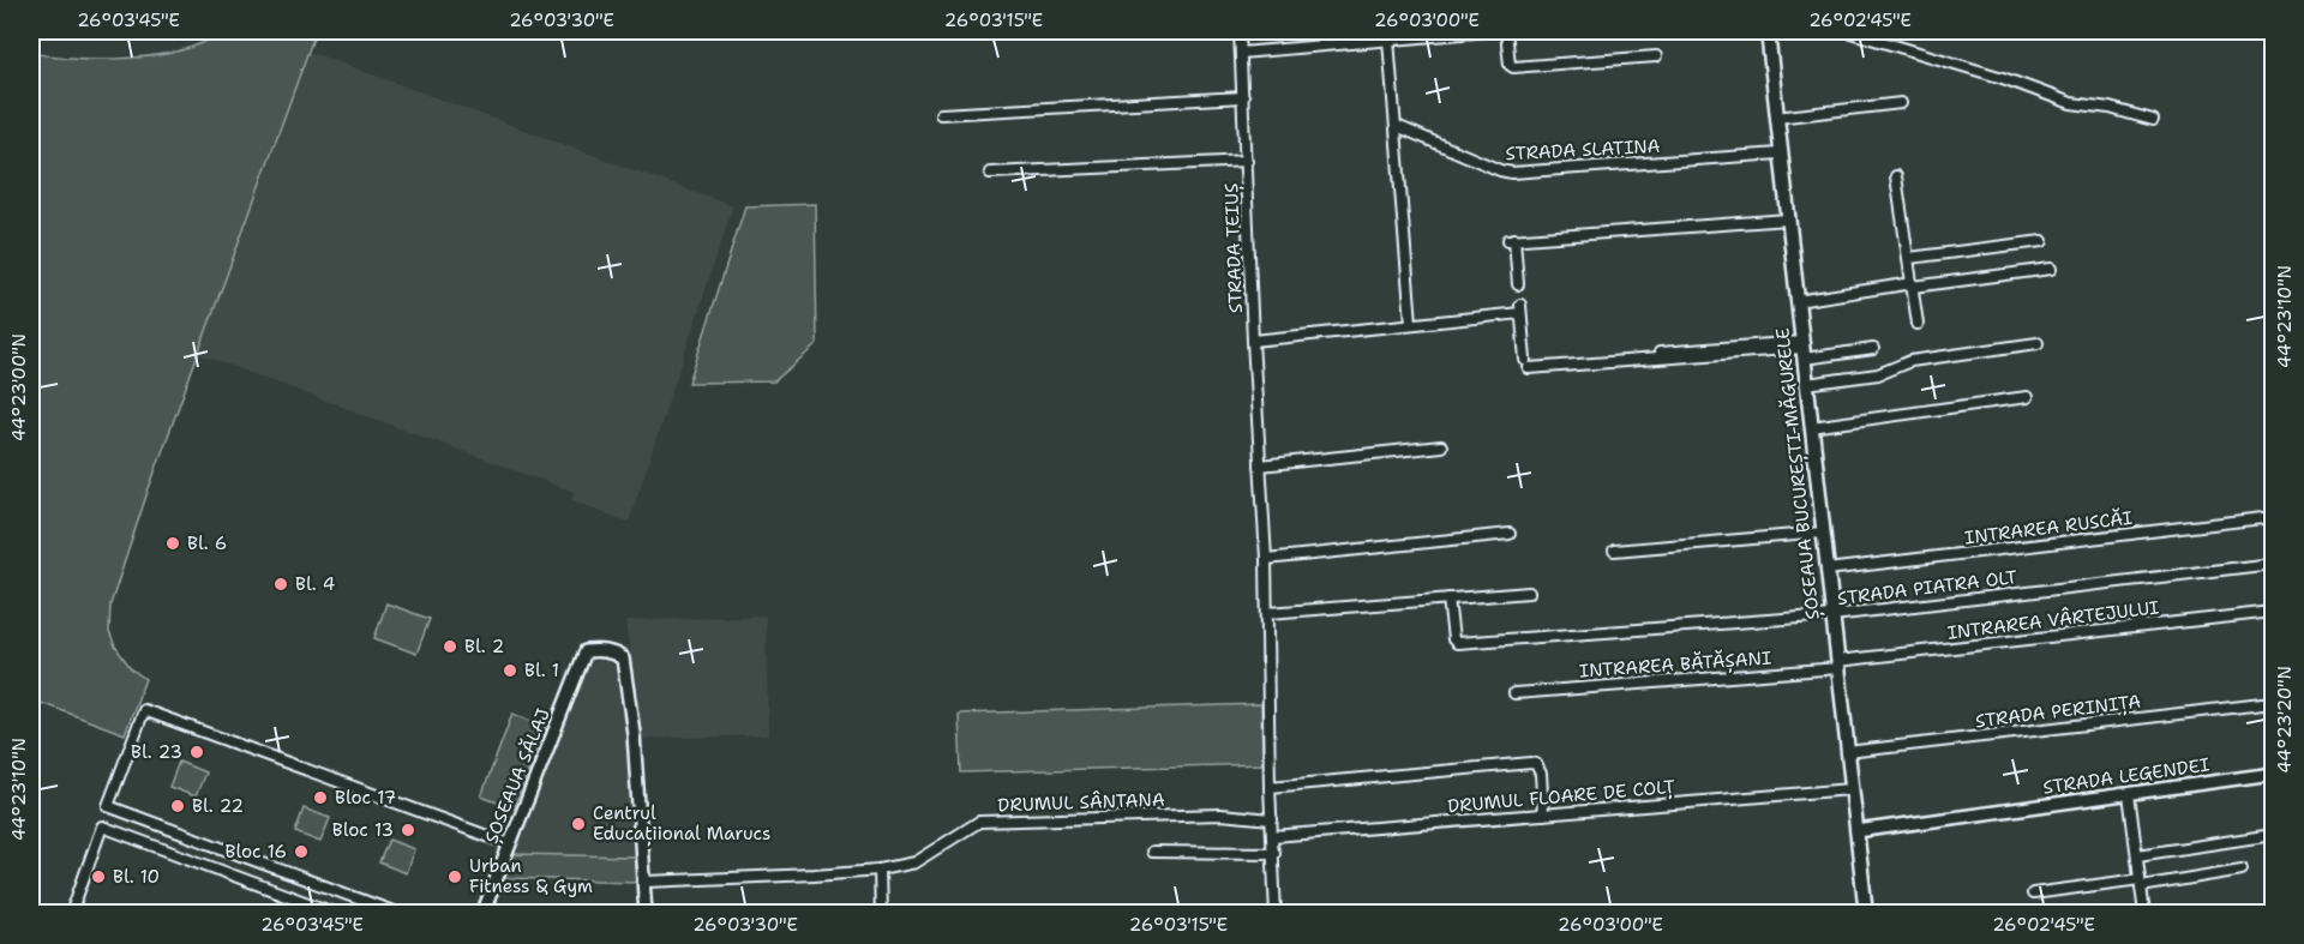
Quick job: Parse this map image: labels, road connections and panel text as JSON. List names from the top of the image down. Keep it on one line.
{"streets":{"main road":["ȘOSEAUA BUCUREȘTI-MĂGURELE"],"street":["STRADA SLATINA","STRADA TEIUȘ","INTRAREA RUSCĂI","STRADA PIATRA OLT","INTRAREA VÂRTEJULUI","INTRAREA BĂTĂȘANI","STRADA PERINIȚA","ȘOSEAUA SĂLAJ","STRADA LEGENDEI","DRUMUL FLOARE DE COLȚ","DRUMUL SÂNTANA"]},"crossings":[["STRADA SLATINA","ȘOSEAUA BUCUREȘTI-MĂGURELE"],["STRADA TEIUȘ","DRUMUL FLOARE DE COLȚ"],["STRADA TEIUȘ","DRUMUL SÂNTANA"],["ȘOSEAUA BUCUREȘTI-MĂGURELE","INTRAREA RUSCĂI"],["ȘOSEAUA BUCUREȘTI-MĂGURELE","STRADA PIATRA OLT"],["ȘOSEAUA BUCUREȘTI-MĂGURELE","INTRAREA VÂRTEJULUI"],["ȘOSEAUA BUCUREȘTI-MĂGURELE","INTRAREA BĂTĂȘANI"],["ȘOSEAUA BUCUREȘTI-MĂGURELE","STRADA PERINIȚA"],["ȘOSEAUA BUCUREȘTI-MĂGURELE","STRADA LEGENDEI"],["ȘOSEAUA BUCUREȘTI-MĂGURELE","DRUMUL FLOARE DE COLȚ"],["INTRAREA VÂRTEJULUI","INTRAREA BĂTĂȘANI"],["ȘOSEAUA SĂLAJ","DRUMUL SÂNTANA"]],"places":["Bl. 6","Bl. 4","Bl. 2","Bl. 1","Bl. 23","Bloc 17","Bl. 22","Centrul Educațiional Marucs","Bloc 13","Bloc 16","Bl. 10","Urban Fitness & Gym"],"coordinates":["26°03'45\"E","26°03'30\"E","26°03'15\"E","26°03'00\"E","26°02'45\"E","44°23'10\"N","44°23'00\"N","44°23'20\"N"]}
